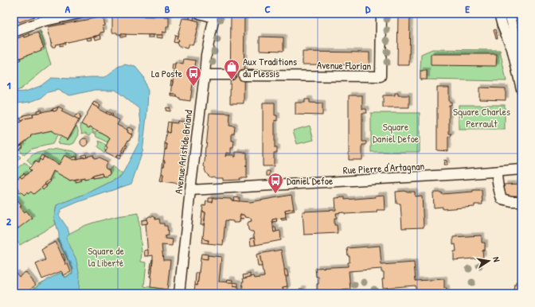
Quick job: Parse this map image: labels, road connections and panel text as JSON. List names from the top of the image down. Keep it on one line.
{"streets":{"street":["Avenue Florian","Avenue Aristide Briand","Rue Pierre d'Artagnan"]},"crossings":[["Avenue Aristide Briand","Rue Pierre d'Artagnan"]],"parks":["Square Charles Perrault","Square Daniel Defoe","Square de la Liberté"],"places":{"shop":["Aux Traditions du Plessis"],"bus stop":["La Poste","Daniel Defoe"]},"north":"right","grid":{"columns":["A","B","C","D","E"],"rows":["1","2"]}}
